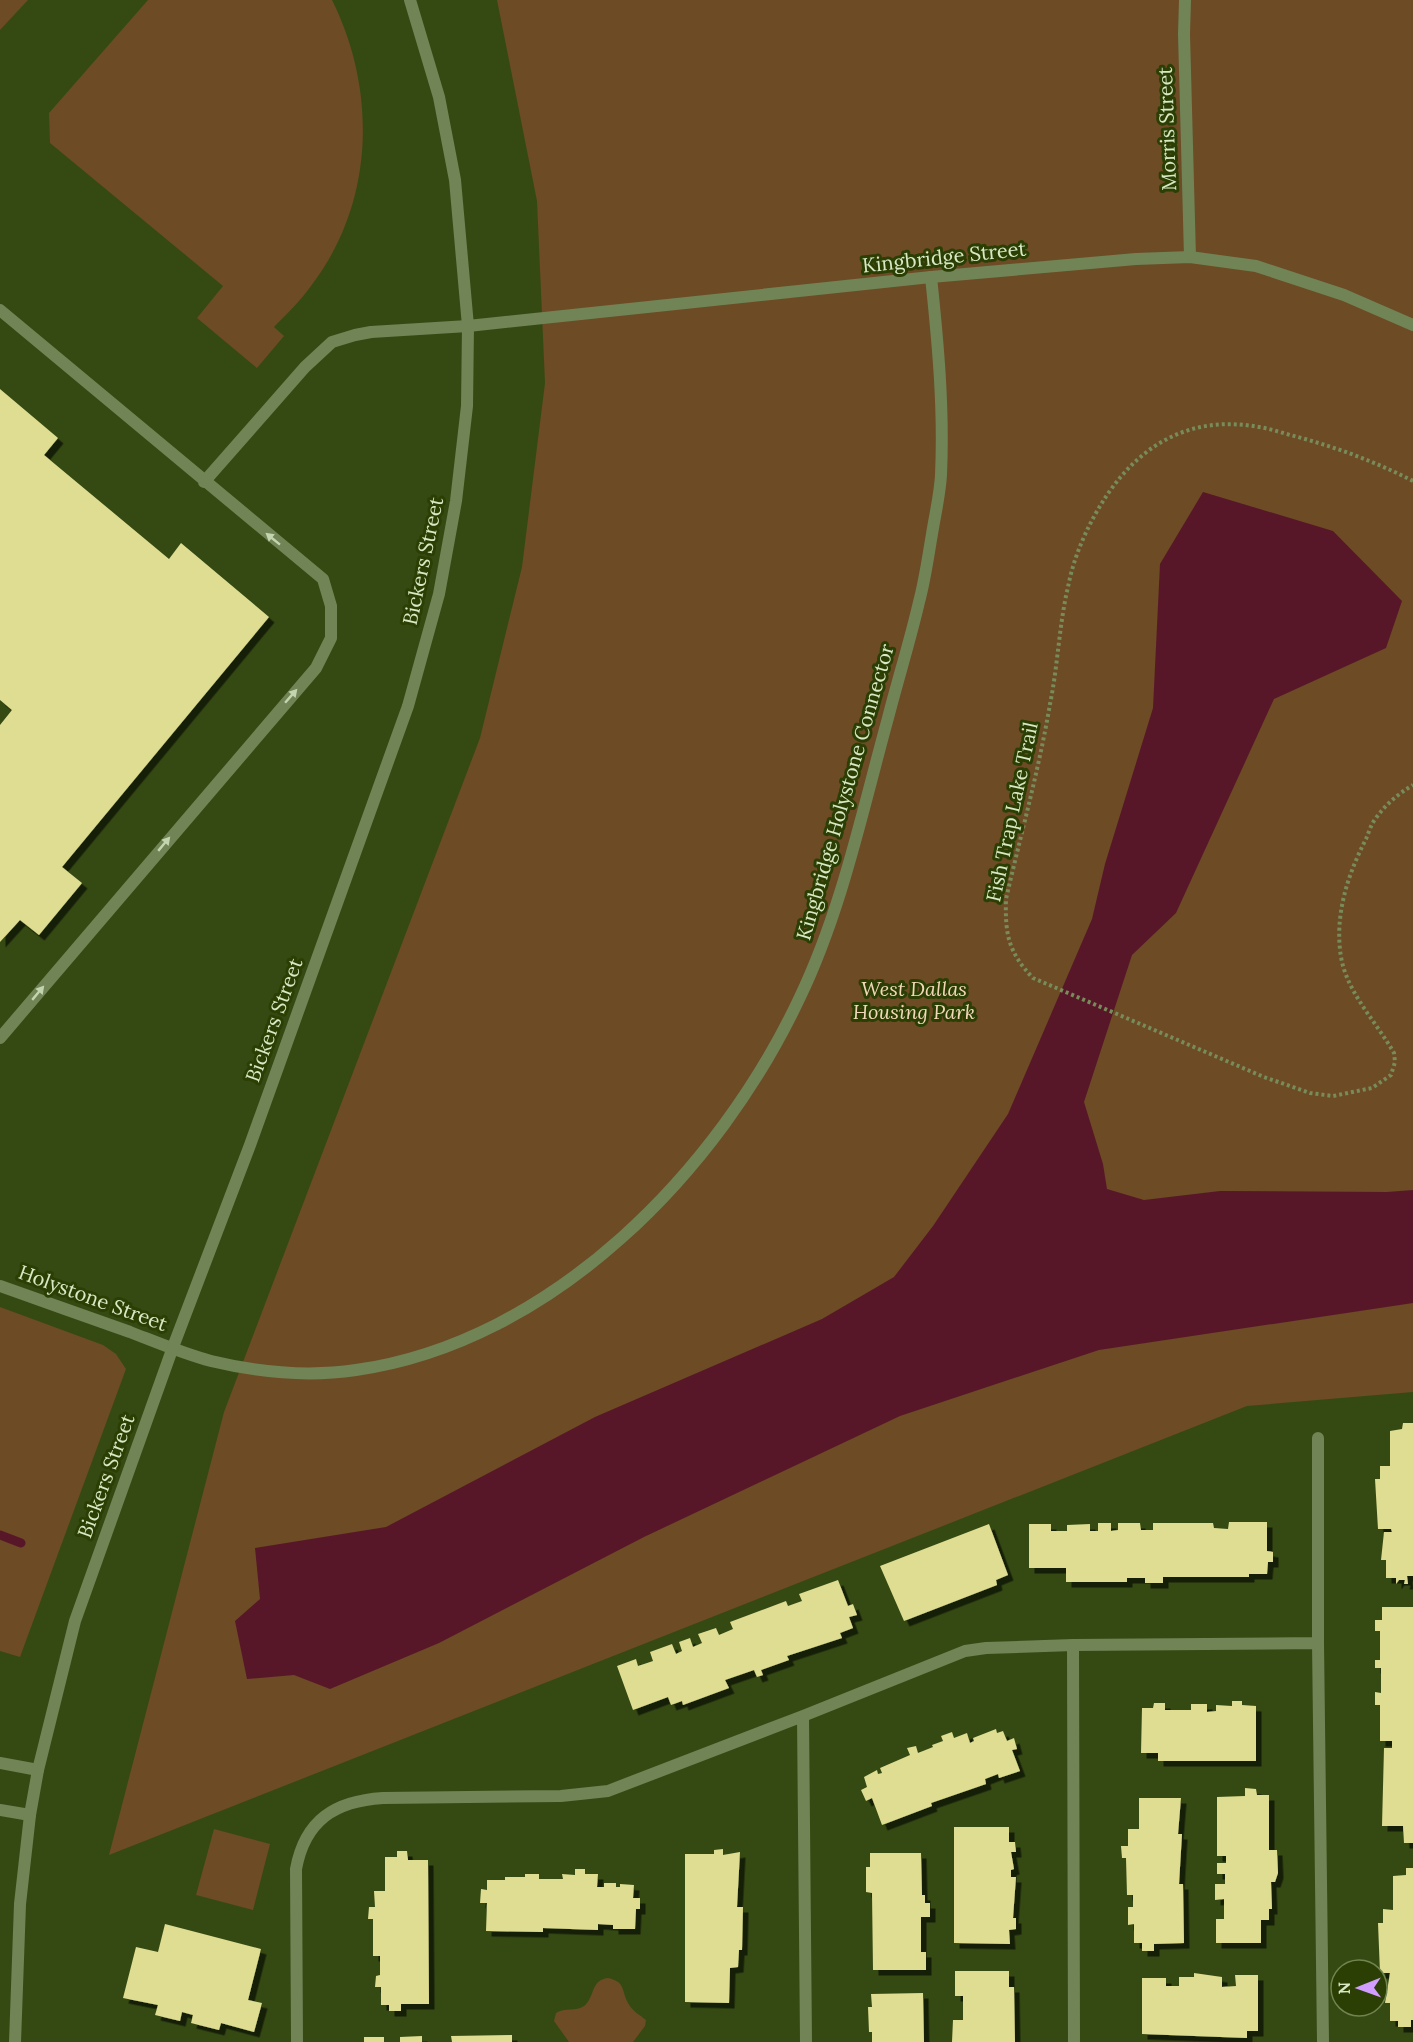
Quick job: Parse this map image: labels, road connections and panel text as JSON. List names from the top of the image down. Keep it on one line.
{"streets":{"street":["Morris Street","Kingbridge Street","Bickers Street","Kingbridge Holystone Connector","Holystone Street"],"path":["Fish Trap Lake Trail"]},"crossings":[["Morris Street","Kingbridge Street"],["Kingbridge Street","Bickers Street"],["Kingbridge Street","Kingbridge Holystone Connector"],["Bickers Street","Kingbridge Holystone Connector"],["Bickers Street","Holystone Street"],["Kingbridge Holystone Connector","Holystone Street"]],"parks":["West Dallas Housing Park"],"north":"left"}
